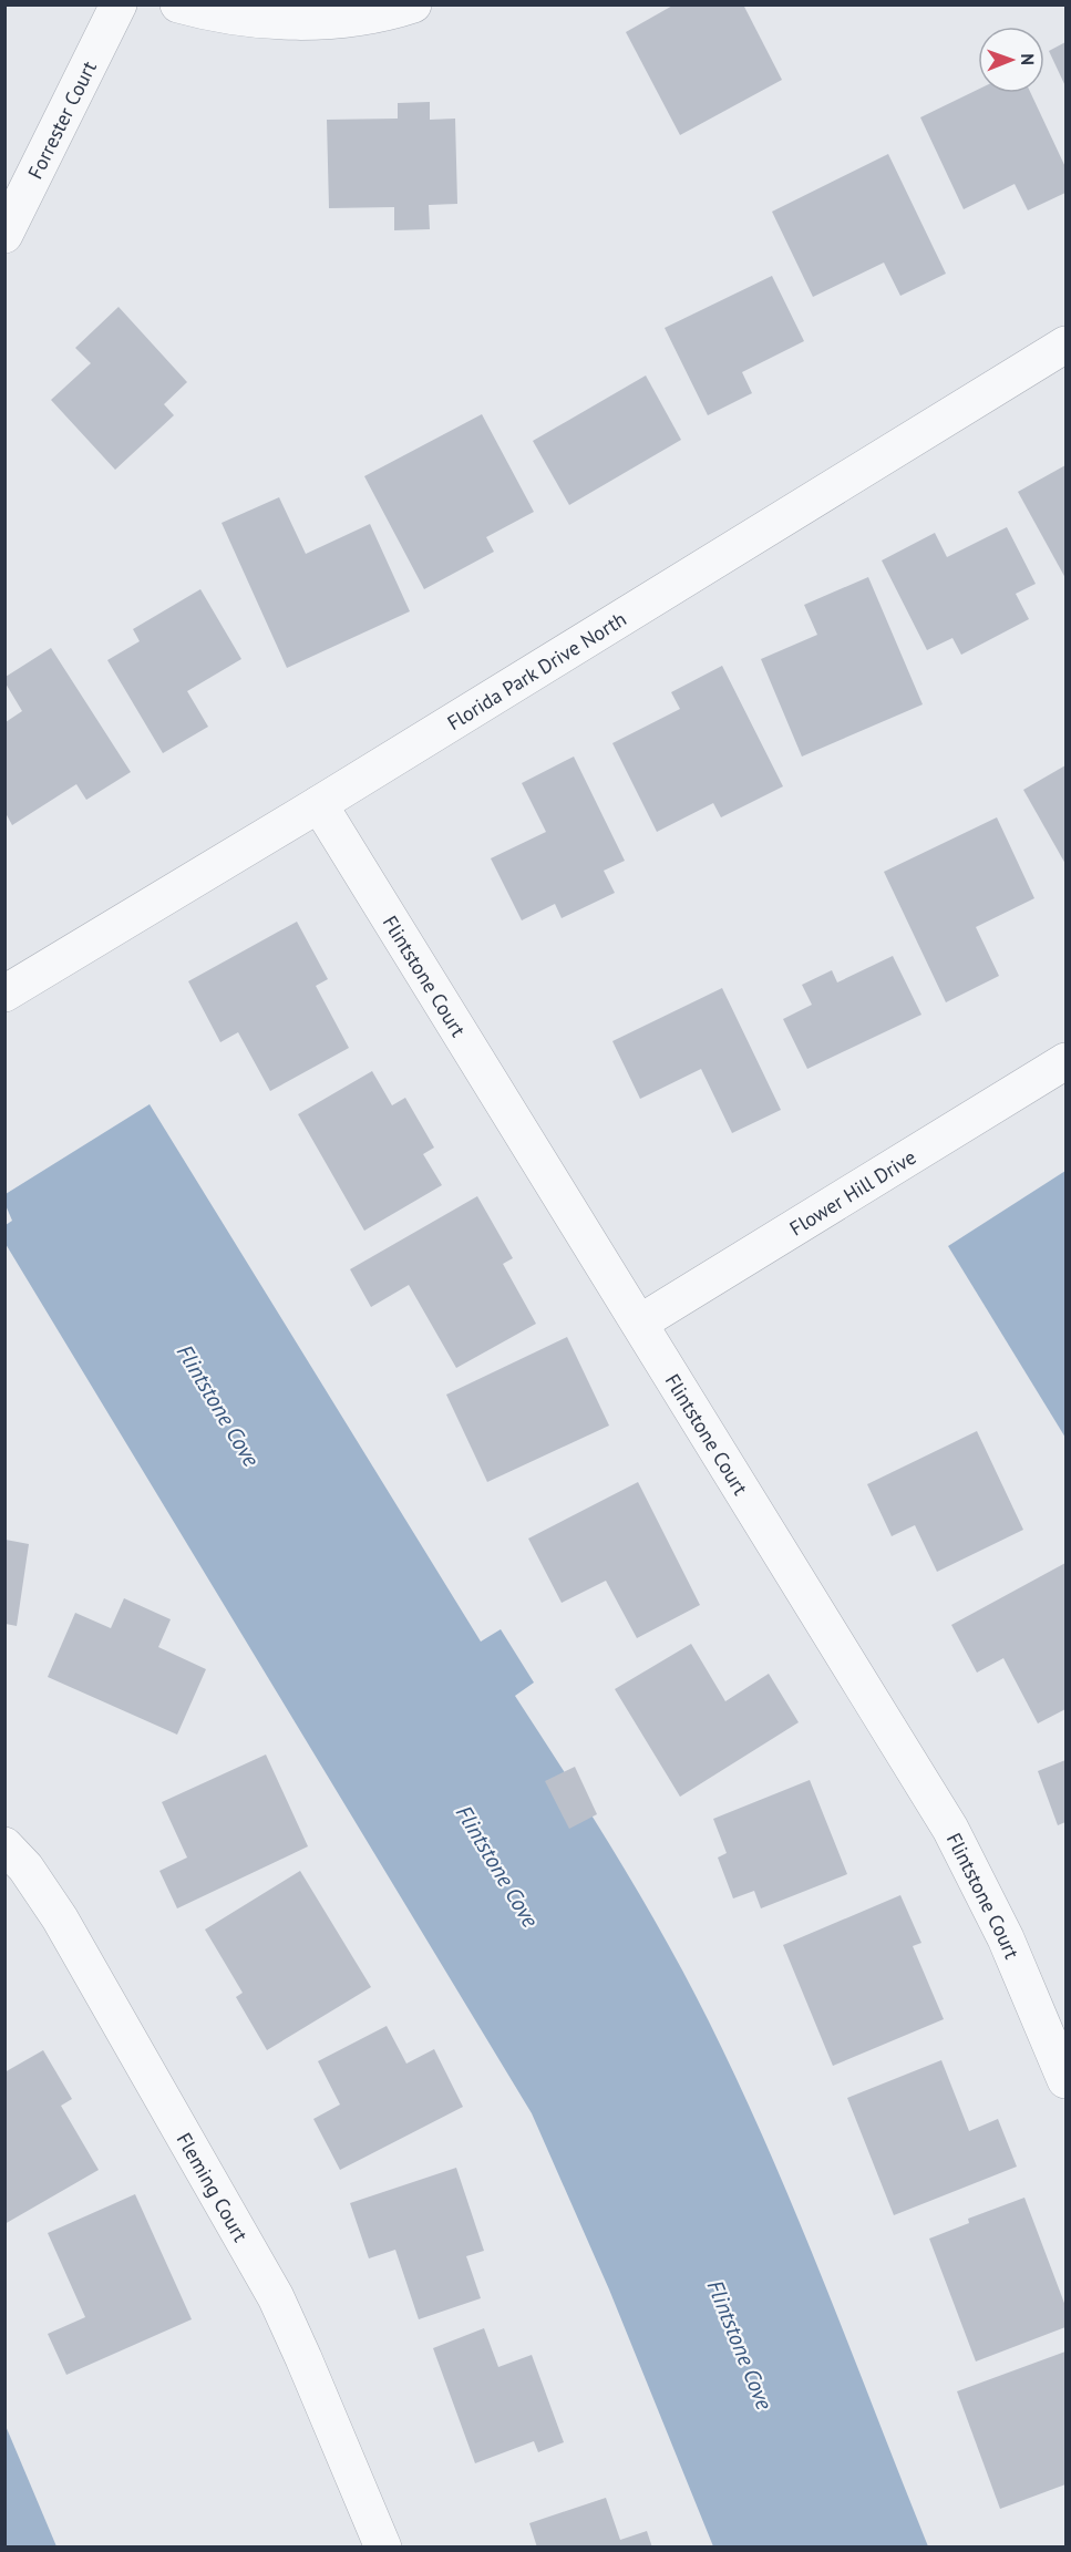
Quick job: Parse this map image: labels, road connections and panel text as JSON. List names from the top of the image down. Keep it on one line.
{"streets":{"street":["Forrester Court","Florida Park Drive North","Flintstone Court","Flower Hill Drive","Fleming Court"]},"crossings":[["Florida Park Drive North","Flintstone Court"],["Flintstone Court","Flower Hill Drive"]],"water":["Flintstone Cove"],"north":"right"}
